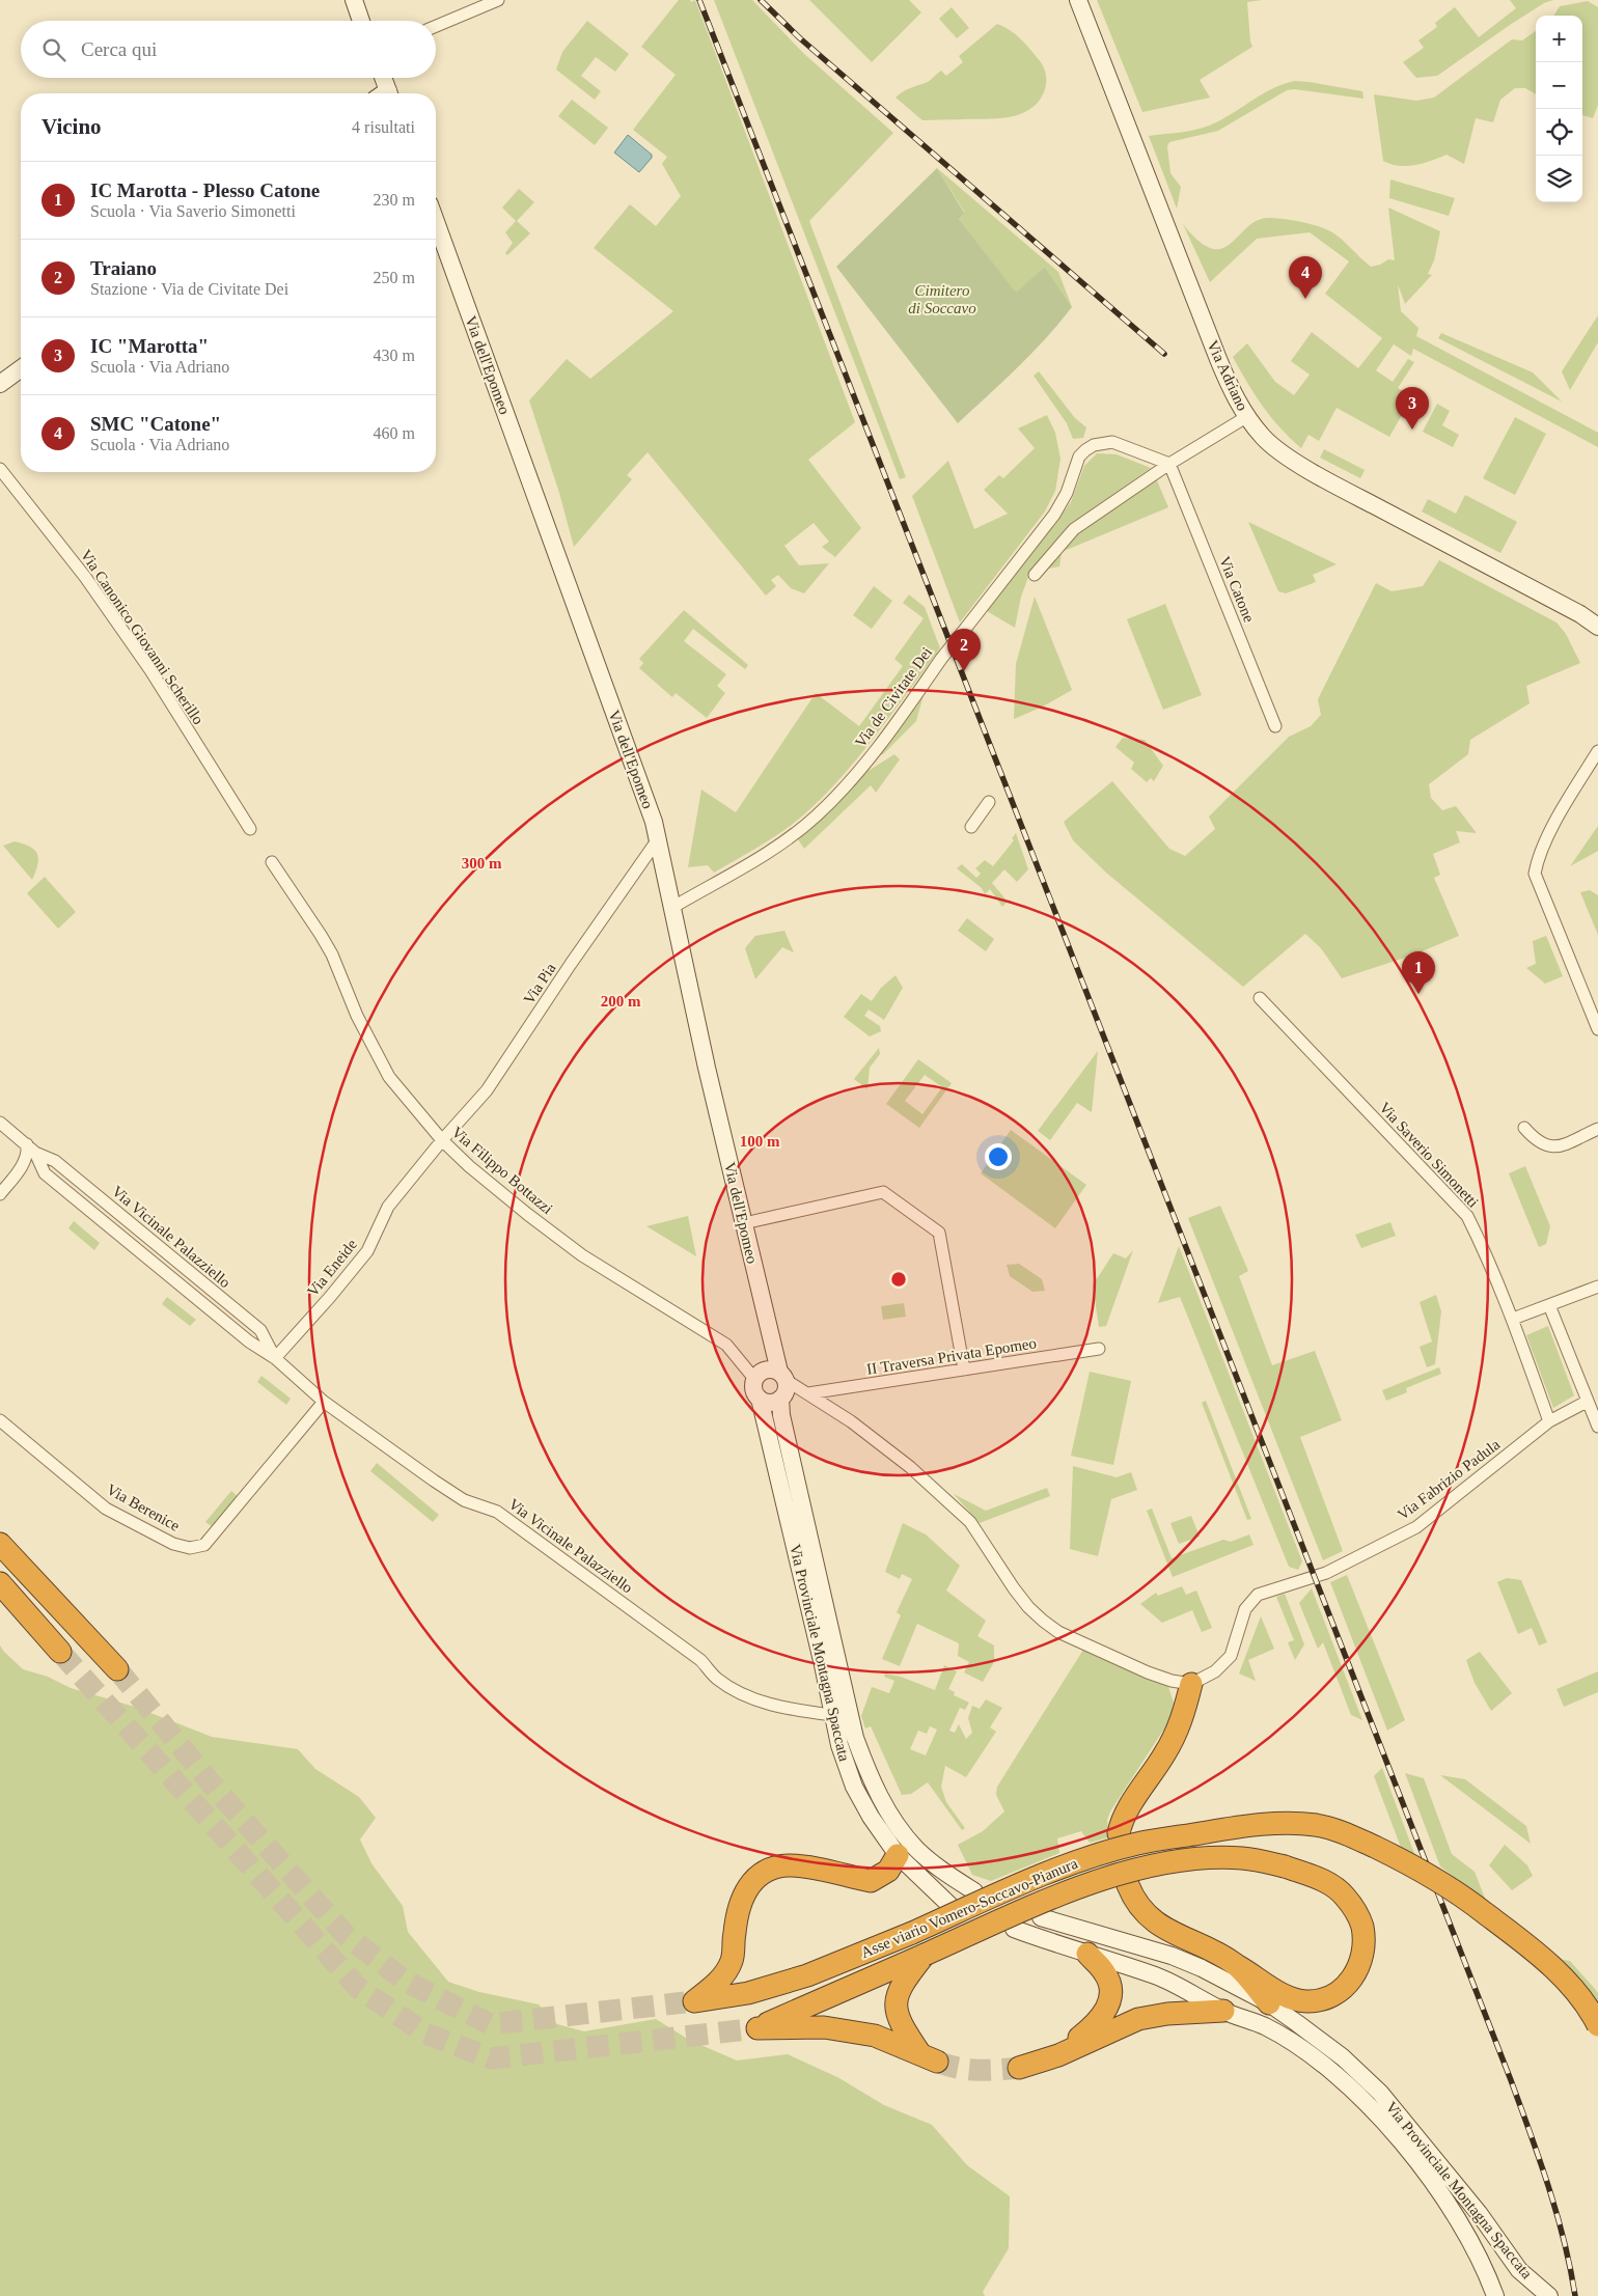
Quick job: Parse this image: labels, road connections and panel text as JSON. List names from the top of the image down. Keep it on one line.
{"streets":{"highway":["Asse viario Vomero-Soccavo-Pianura"],"street":["Via dell'Epomeo","Via Adriano","Via Catone","Via Canonico Giovanni Scherillo","Via de Civitate Dei","Via Pia","Via Saverio Simonetti","Via Filippo Bottazzi","Via Vicinale Palazziello","Via Eneide","II Traversa Privata Epomeo","Via Fabrizio Padula","Via Berenice","Via Provinciale Montagna Spaccata"]},"crossings":[["Via dell'Epomeo","Via de Civitate Dei"],["Via dell'Epomeo","Via Pia"],["Via dell'Epomeo","Via Filippo Bottazzi"],["Via dell'Epomeo","Via Provinciale Montagna Spaccata"],["Via Catone","Via de Civitate Dei"],["Via Pia","Via Filippo Bottazzi"],["Via Pia","Via Eneide"],["Via Saverio Simonetti","Via Fabrizio Padula"],["Via Filippo Bottazzi","Via Eneide"],["Via Filippo Bottazzi","Via Provinciale Montagna Spaccata"],["Via Vicinale Palazziello","Via Eneide"],["Via Vicinale Palazziello","Via Berenice"],["Via Vicinale Palazziello","Via Provinciale Montagna Spaccata"],["Via Provinciale Montagna Spaccata","Asse viario Vomero-Soccavo-Pianura"]],"parks":["Cimitero di Soccavo"],"page":{"map_buttons":["+","−"],"search":"Cerca qui","heading":["Vicino","4 risultati"],"list":[{"mark":"1","name":"IC Marotta - Plesso Catone","note":"Scuola · Via Saverio Simonetti","value":"230 m"},{"mark":"2","name":"Traiano","note":"Stazione · Via de Civitate Dei","value":"250 m"},{"mark":"3","name":"IC \"Marotta\"","note":"Scuola · Via Adriano","value":"430 m"},{"mark":"4","name":"SMC \"Catone\"","note":"Scuola · Via Adriano","value":"460 m"}],"pins":["4","3","2","1"]},"rings":["300 m","200 m","100 m"]}
